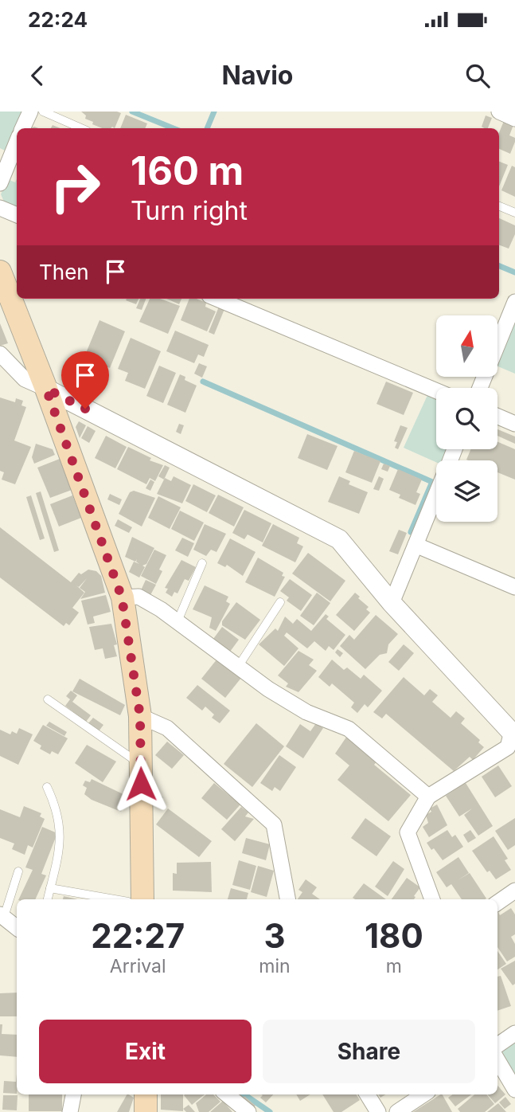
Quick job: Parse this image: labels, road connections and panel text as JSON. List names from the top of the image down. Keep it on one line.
{"north":"top","page":{"status":"22:24","header":"Navio","turn":["160 m","Turn right"],"then":"Then","eta":["22:27","Arrival","3","min","180","m"],"buttons":["Exit","Share"]}}
